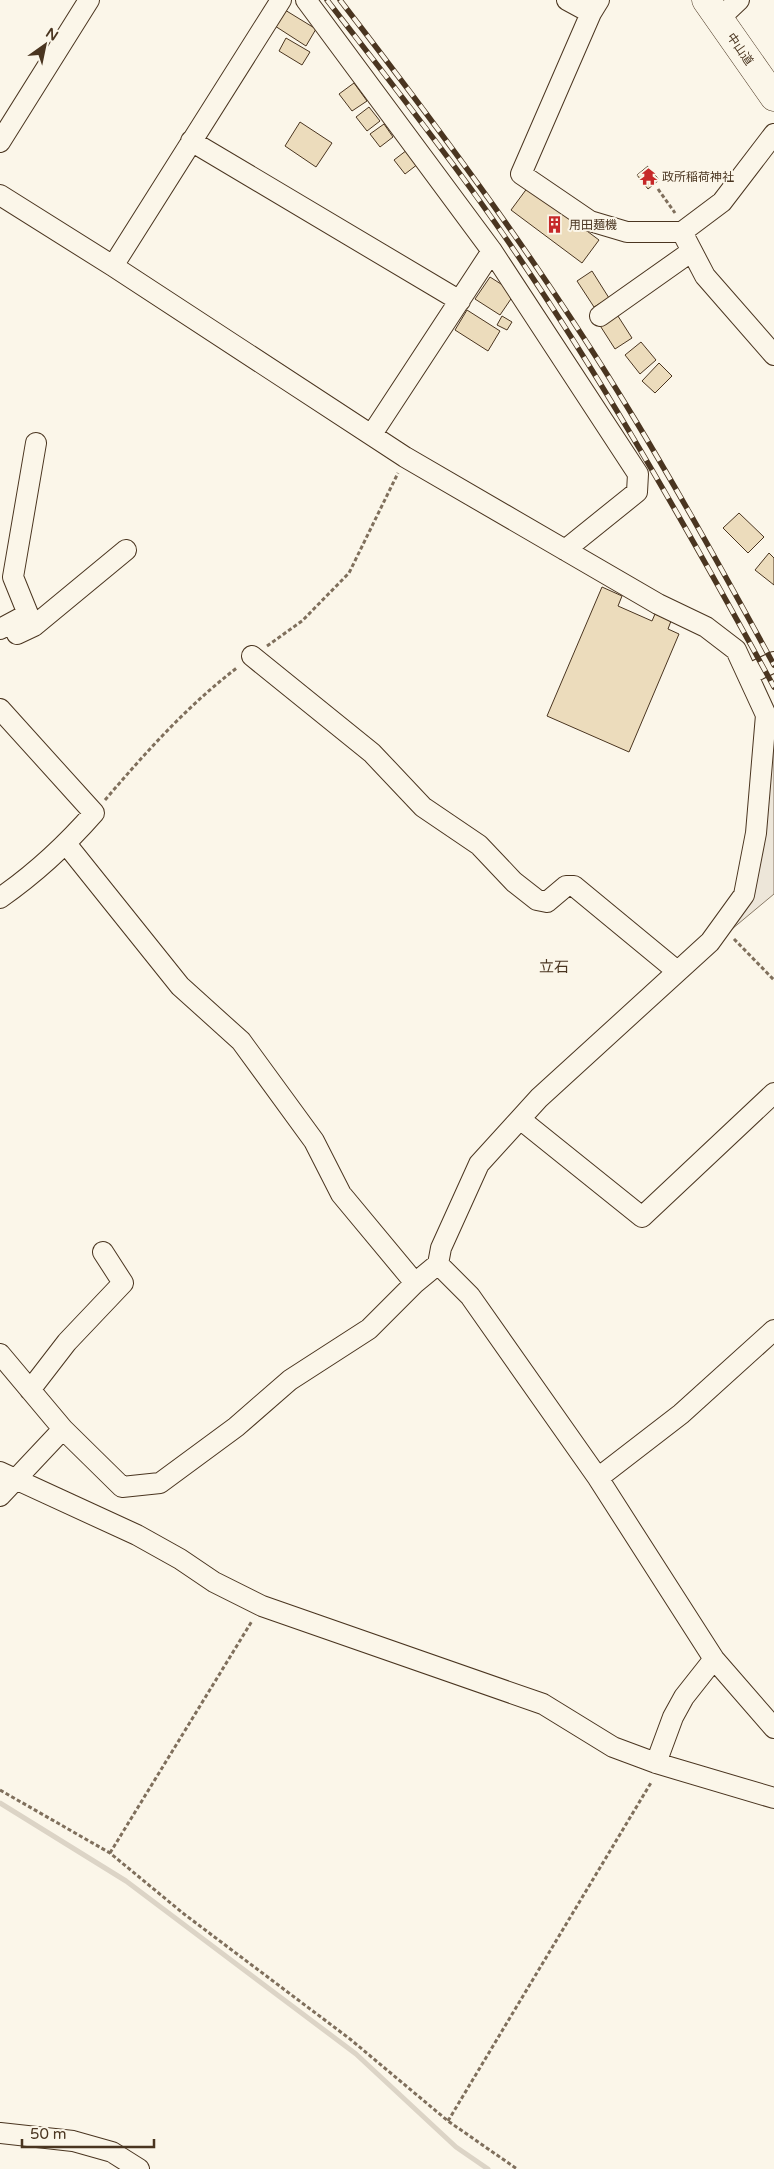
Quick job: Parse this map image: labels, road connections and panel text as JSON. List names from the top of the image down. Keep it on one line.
{"streets":{"highway":["中山道"]},"districts":["立石"],"places":{"temple":["政所稲荷神社"],"building":["用田麺機"]},"scale_bar":"50 m","north":"top right"}
